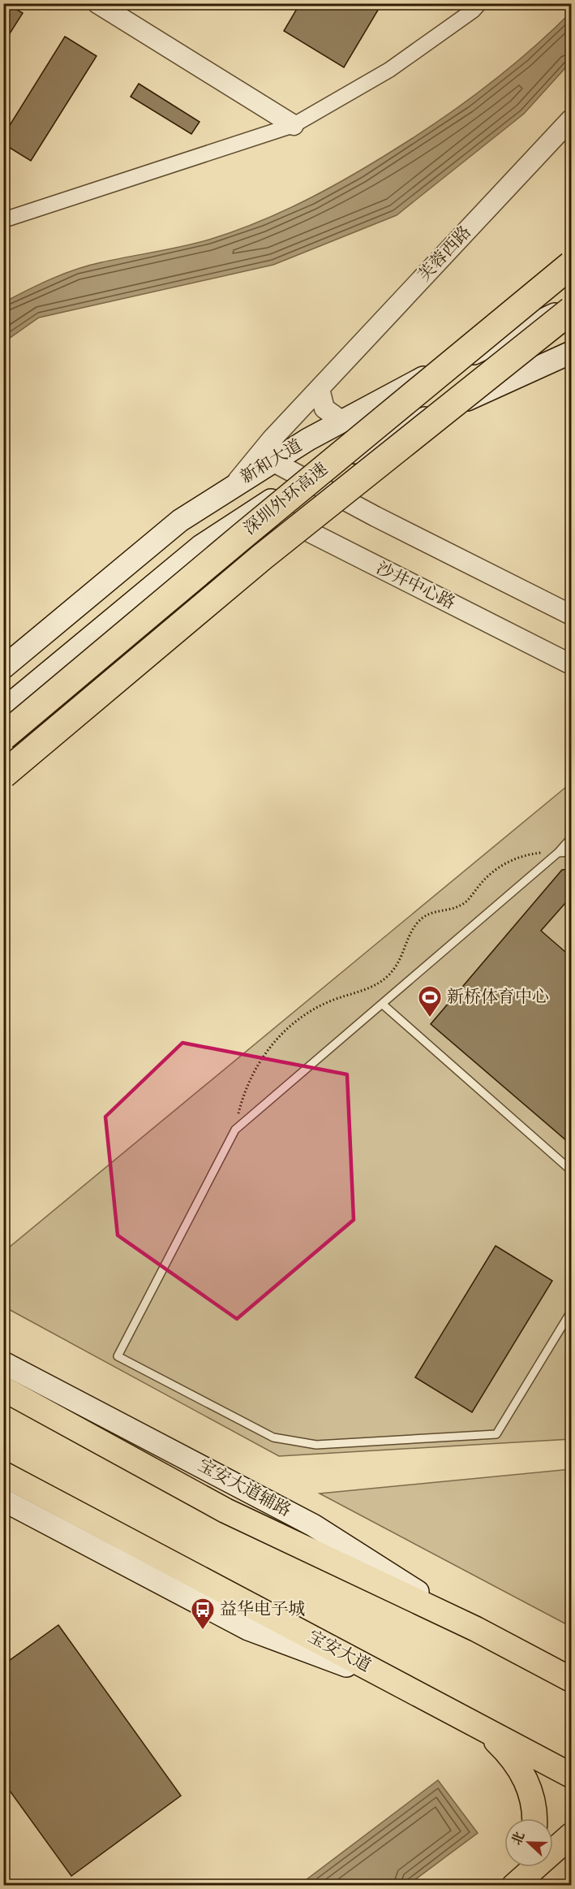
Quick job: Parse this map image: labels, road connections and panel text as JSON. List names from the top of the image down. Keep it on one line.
{"streets":{"highway":["深圳外环高速"],"main road":["新和大道","宝安大道辅路","宝安大道"],"street":["芙蓉西路","沙井中心路"]},"crossings":[["芙蓉西路","新和大道"],["新和大道","深圳外环高速"],["新和大道","沙井中心路"]],"places":{"sports":["新桥体育中心"],"bus stop":["益华电子城"]},"north":"left"}
